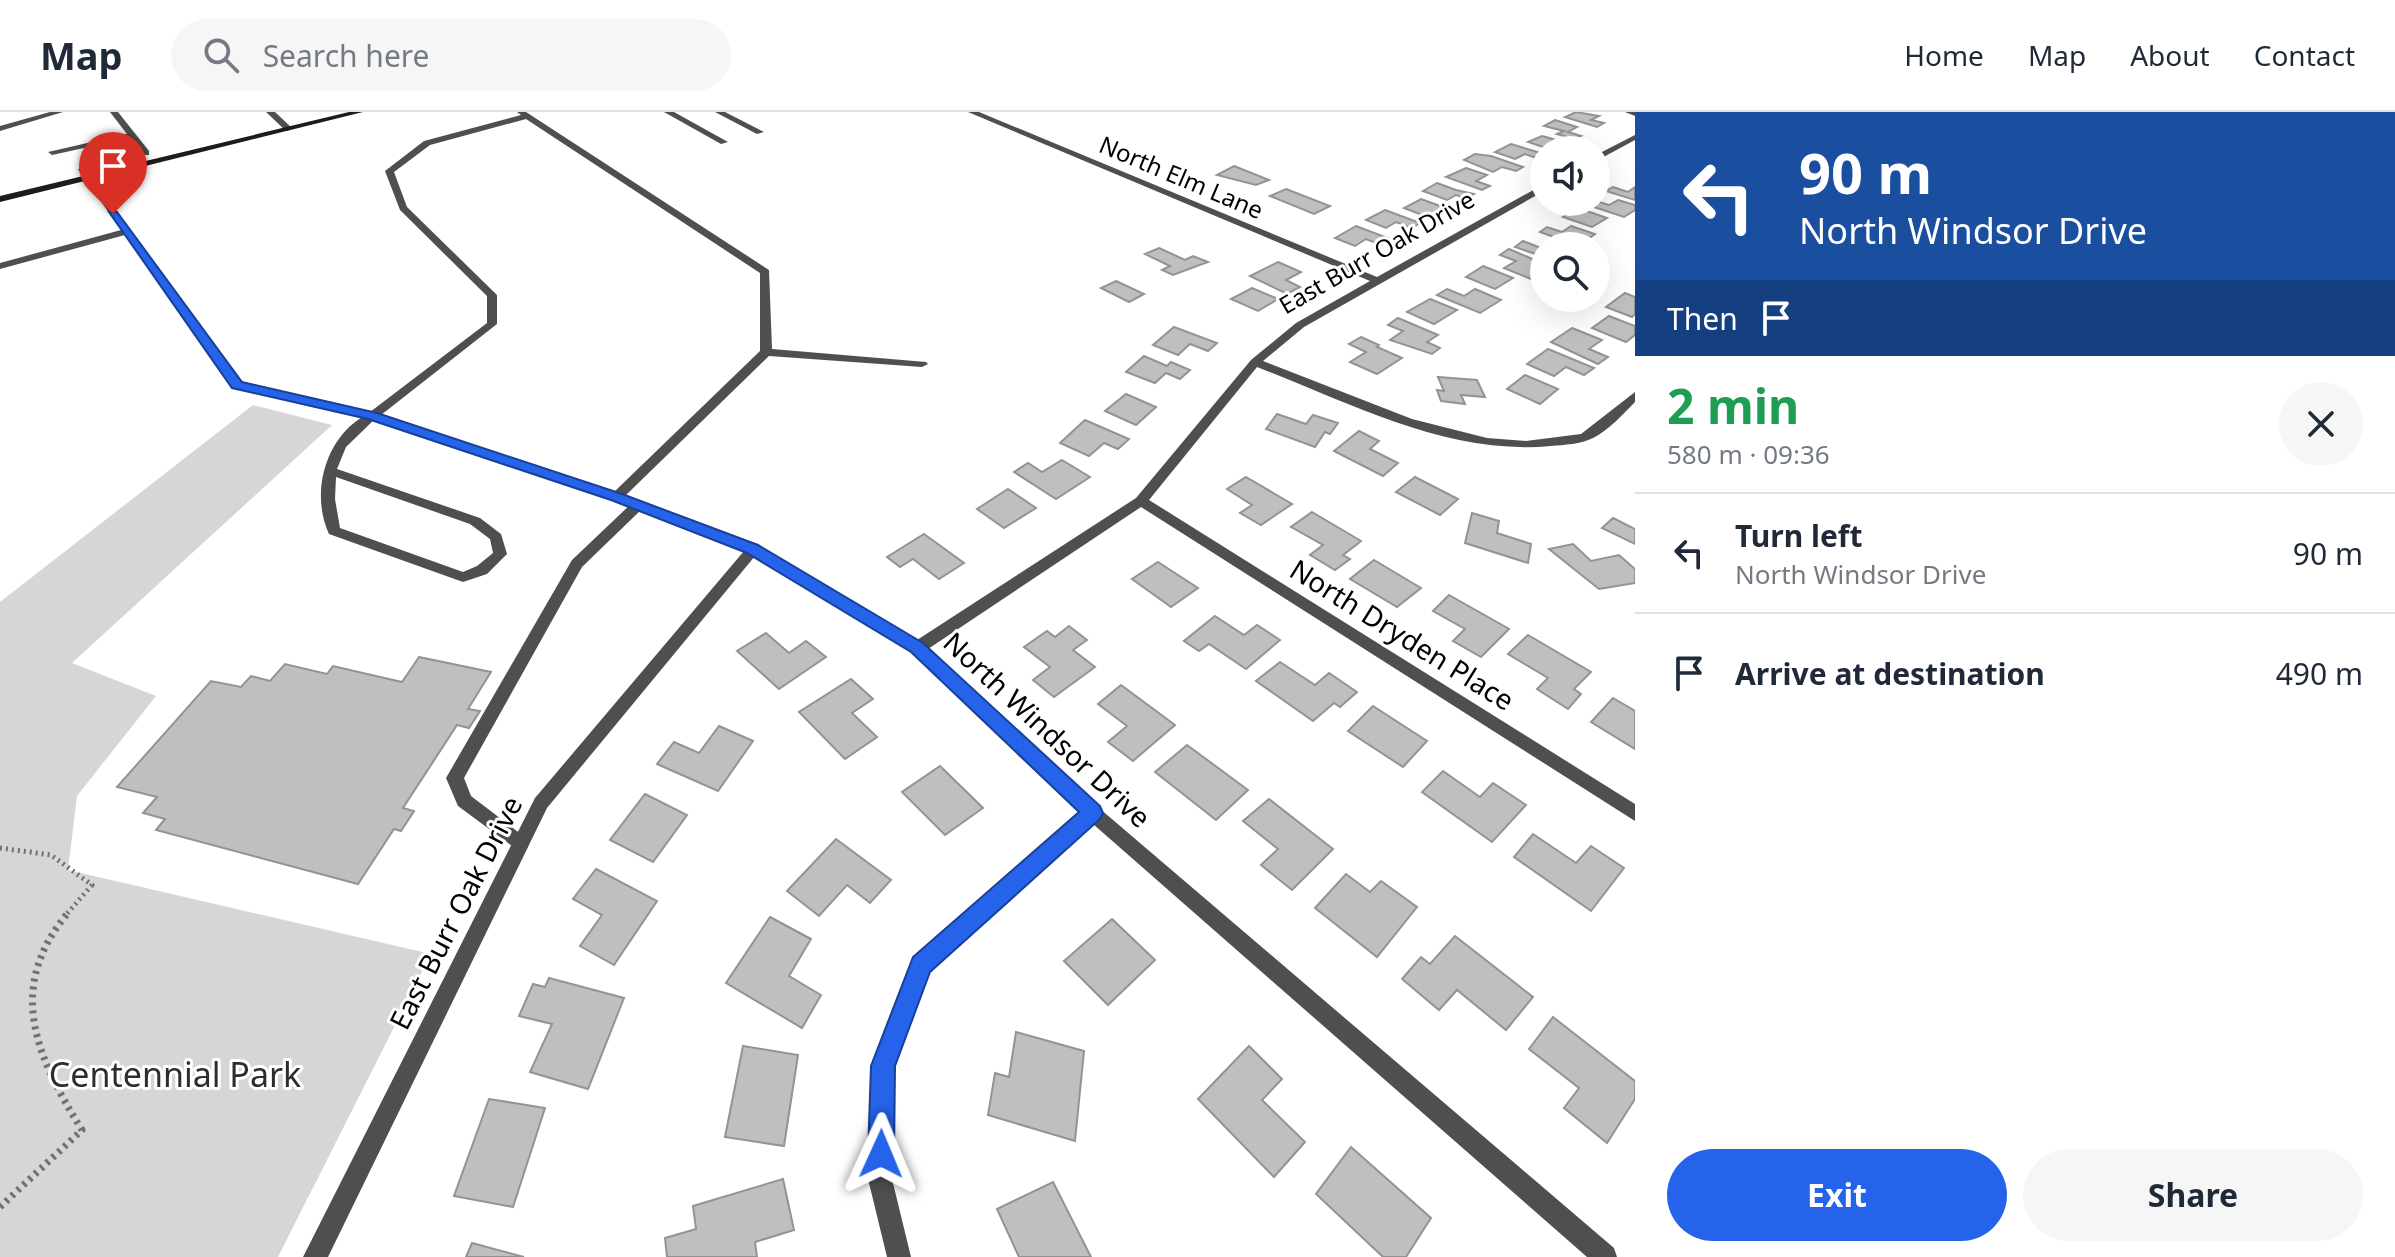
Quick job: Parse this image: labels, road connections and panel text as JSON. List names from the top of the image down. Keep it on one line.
{"streets":{"street":["North Elm Lane","East Burr Oak Drive","North Dryden Place","North Windsor Drive"]},"crossings":[["North Elm Lane","East Burr Oak Drive"],["East Burr Oak Drive","North Dryden Place"],["East Burr Oak Drive","North Windsor Drive"]],"parks":["Centennial Park"],"page":{"header":"Map","search":"Search here","nav":["Home","Map","About","Contact"],"turn":["90 m","North Windsor Drive"],"then":"Then","heading":["2 min","580 m · 09:36"],"list":[{"name":"Turn left","note":"North Windsor Drive","value":"90 m"},{"name":"Arrive at destination","value":"490 m"}],"buttons":["Exit","Share"]}}
